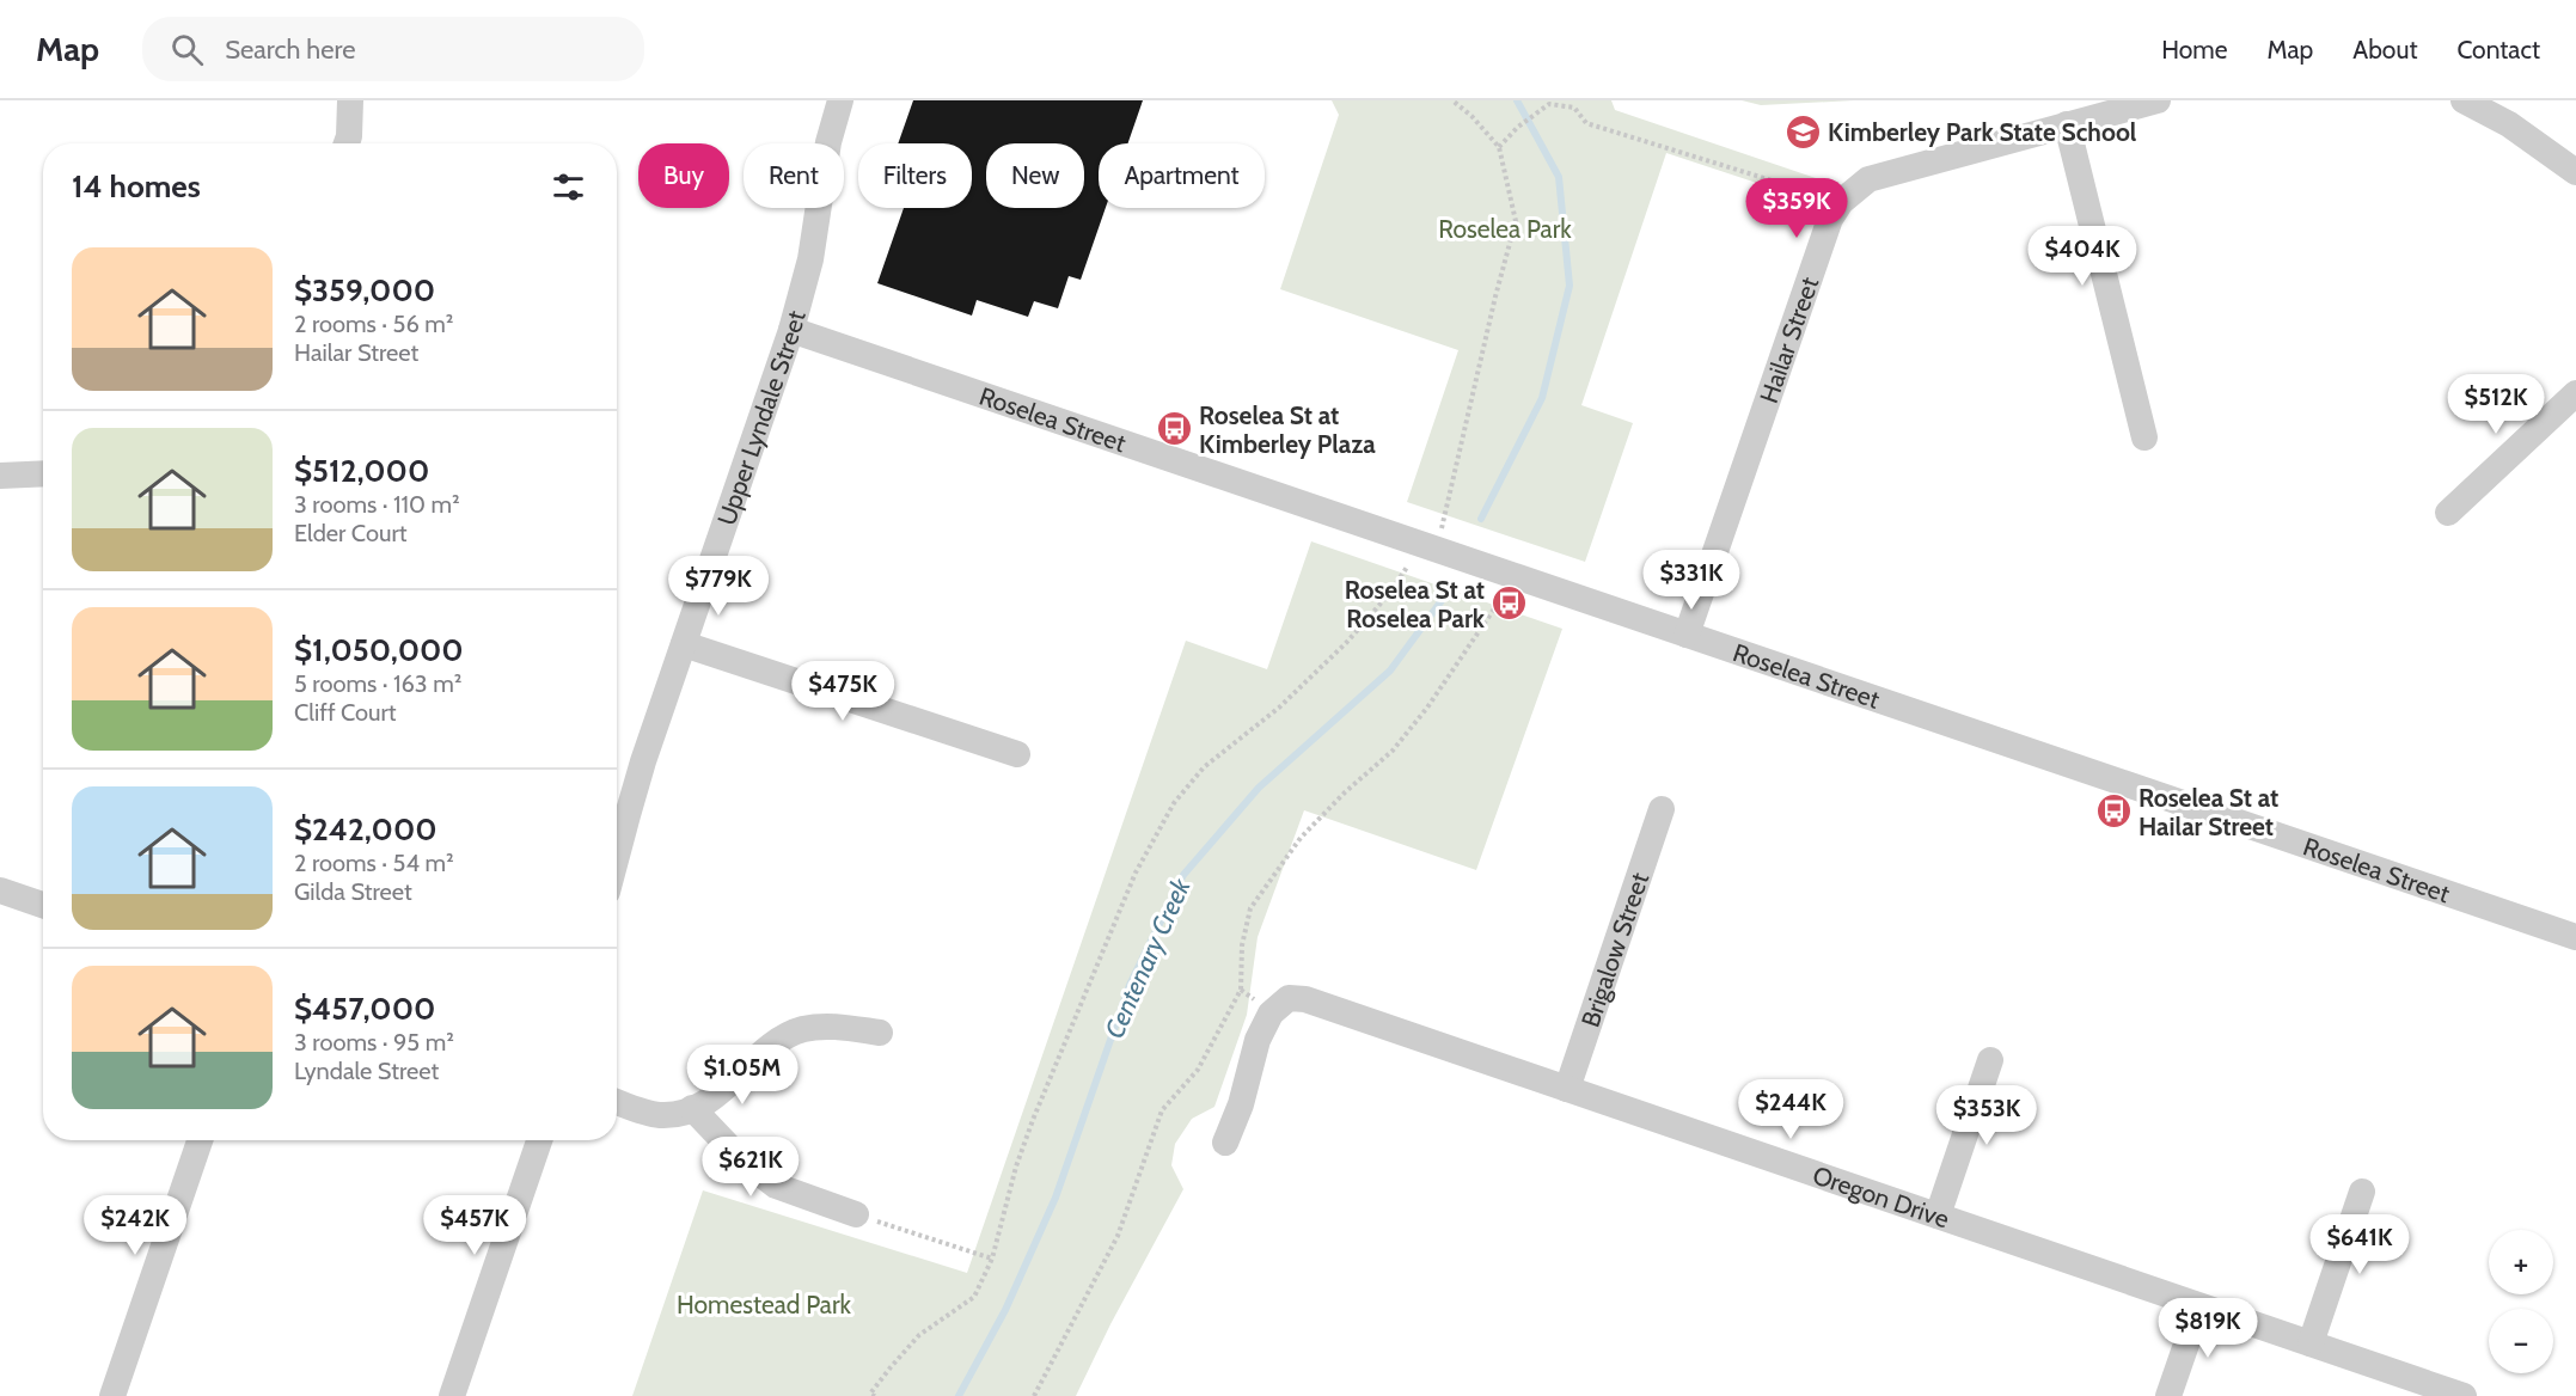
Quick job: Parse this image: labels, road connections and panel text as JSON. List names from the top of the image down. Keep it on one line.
{"streets":{"street":["Hailar Street","Upper Lyndale Street","Roselea Street","Brigalow Street","Oregon Drive"]},"crossings":[["Hailar Street","Roselea Street"],["Upper Lyndale Street","Roselea Street"],["Brigalow Street","Oregon Drive"]],"water":["Centenary Creek"],"parks":["Roselea Park","Homestead Park"],"places":{"school or university":["Kimberley Park State School"],"bus stop":["Roselea St at Kimberley Plaza","Roselea St at Roselea Park","Roselea St at Hailar Street"]},"page":{"header":"Map","search":"Search here","nav":["Home","Map","About","Contact"],"chip":["Buy","Rent","Filters","New","Apartment"],"heading":"14 homes","price":["$359K","$404K","$512K","$331K","$779K","$475K","$1.05M","$244K","$353K","$621K","$242K","$457K","$641K","$819K"],"list":[{"name":"$359,000","note":"2 rooms · 56 m² · Hailar Street"},{"name":"$512,000","note":"3 rooms · 110 m² · Elder Court"},{"name":"$1,050,000","note":"5 rooms · 163 m² · Cliff Court"},{"name":"$242,000","note":"2 rooms · 54 m² · Gilda Street"},{"name":"$457,000","note":"3 rooms · 95 m² · Lyndale Street"}],"map_buttons":["+","−"]}}
